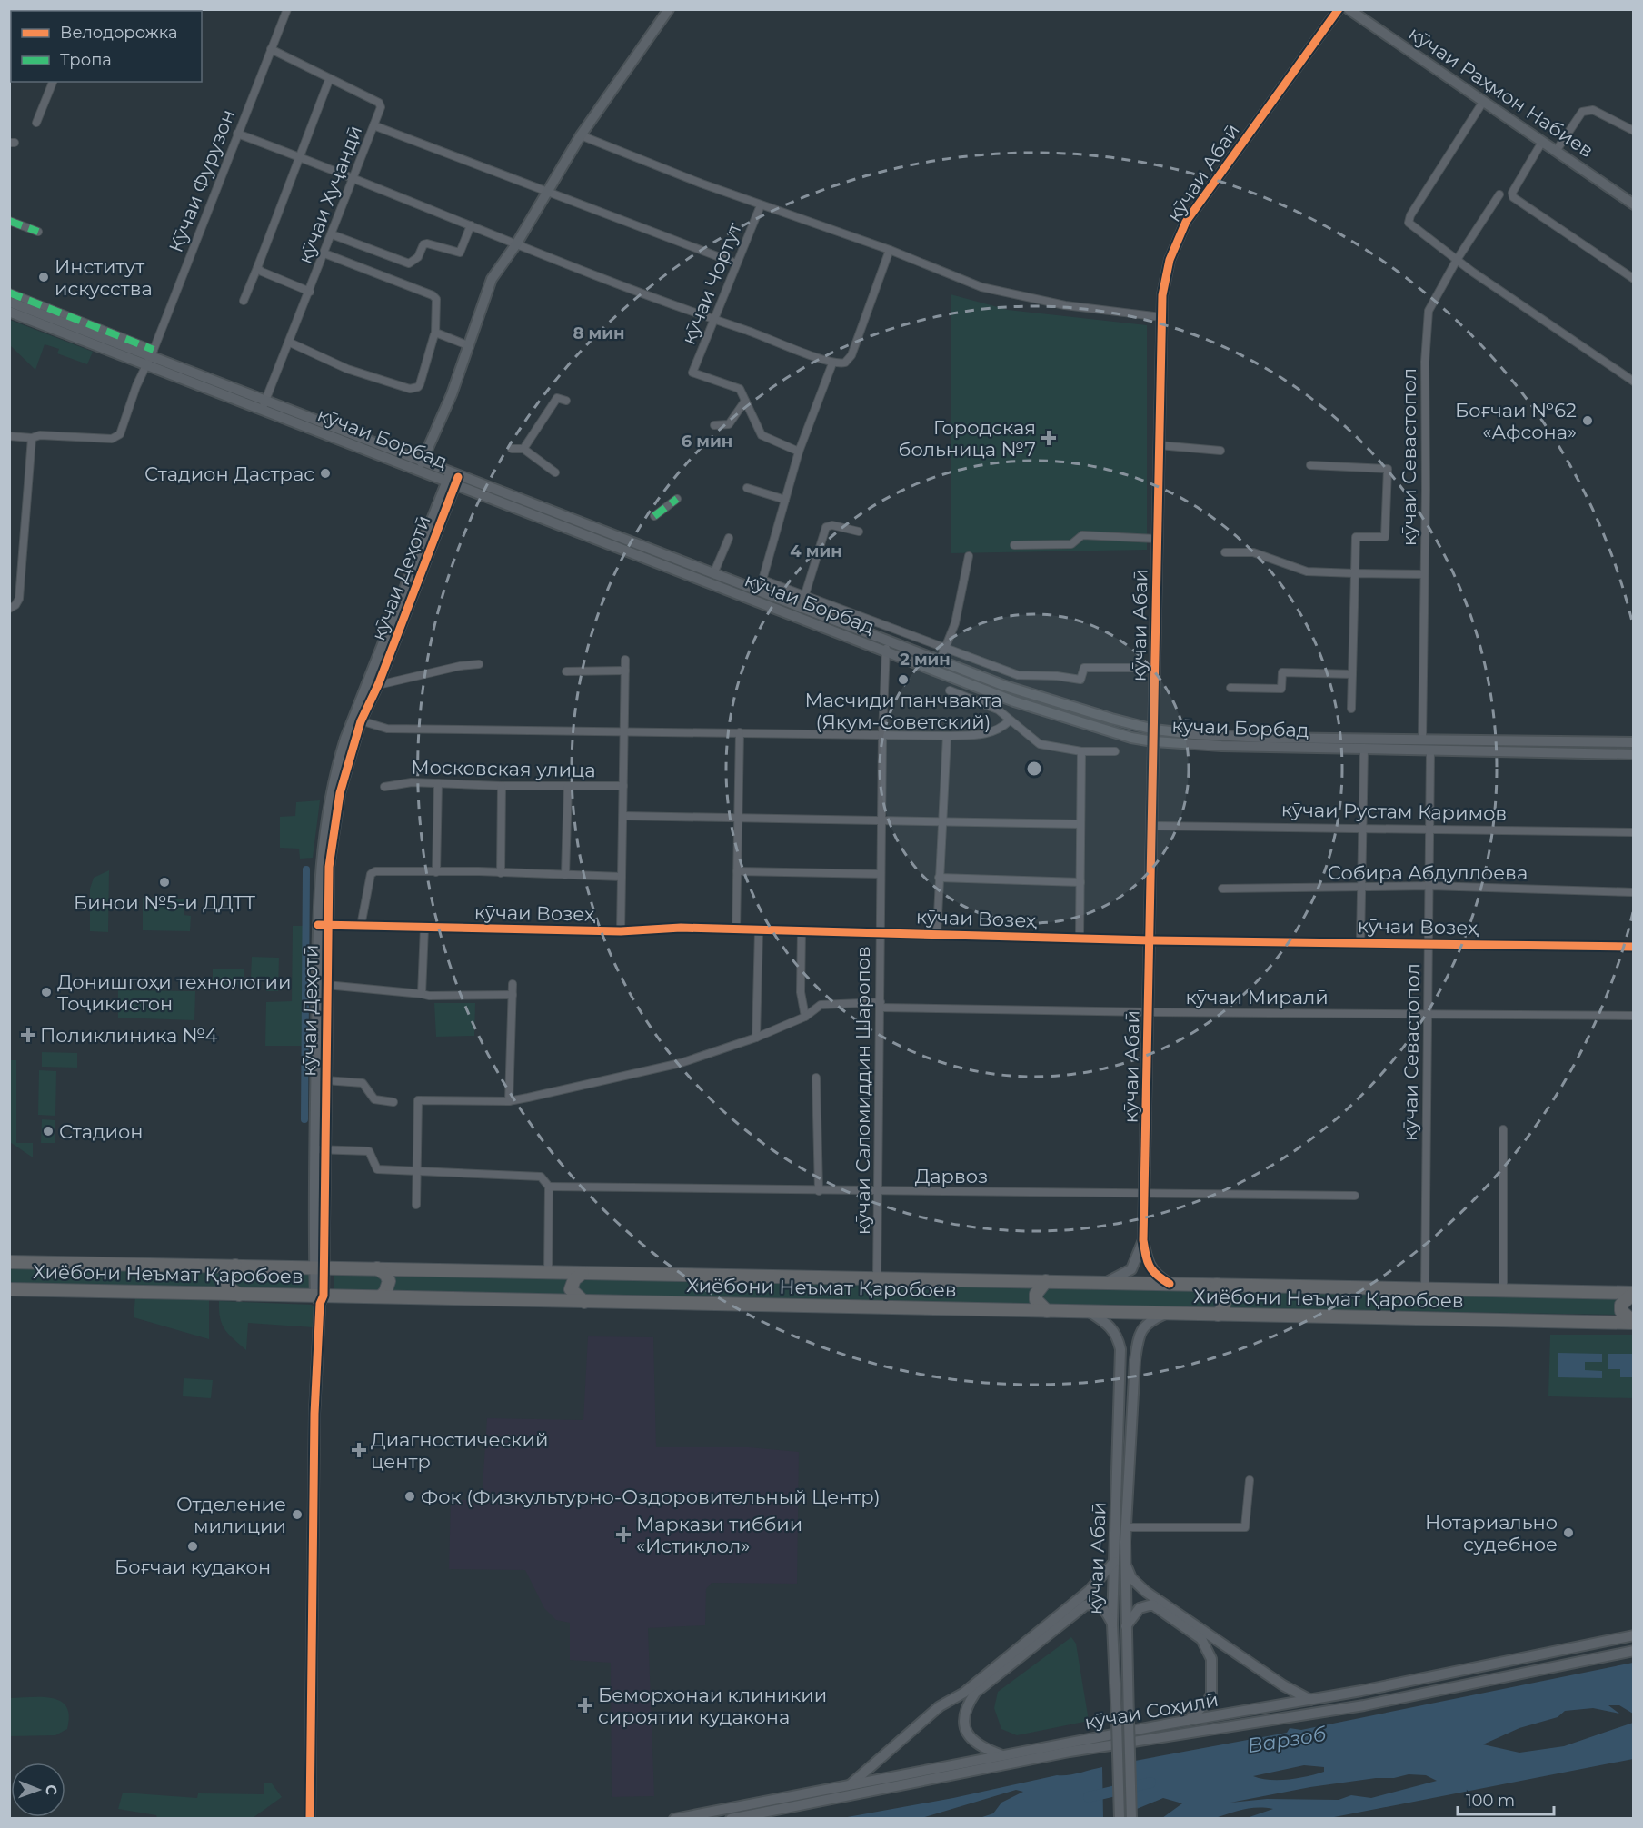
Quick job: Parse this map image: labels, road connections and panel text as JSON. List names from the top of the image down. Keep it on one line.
{"streets":{"highway":["Хиёбони Неъмат Қаробоев"],"main road":["кӯчаи Раҳмон Набиев","кӯчаи Абаӣ","кӯчаи Борбад","кӯчаи Деҳотӣ","кӯчаи Соҳилӣ"],"street":["Кӯчаи Фурузон","кӯчаи Хуҷандӣ","кӯчаи Чортут","кӯчаи Севастопол","Московская улица","кӯчаи Рустам Каримов","Собира Абдуллоева","кӯчаи Возеҳ","кӯчаи Миралӣ","кӯчаи Саломиддин Шаропов","Дарвоз"]},"crossings":[["кӯчаи Абаӣ","кӯчаи Борбад"],["кӯчаи Абаӣ","кӯчаи Рустам Каримов"],["кӯчаи Абаӣ","кӯчаи Возеҳ"],["кӯчаи Абаӣ","кӯчаи Миралӣ"],["кӯчаи Абаӣ","Дарвоз"],["кӯчаи Абаӣ","Хиёбони Неъмат Қаробоев"],["Кӯчаи Фурузон","кӯчаи Хуҷандӣ"],["Кӯчаи Фурузон","кӯчаи Борбад"],["кӯчаи Хуҷандӣ","кӯчаи Борбад"],["кӯчаи Борбад","кӯчаи Севастопол"],["кӯчаи Борбад","кӯчаи Деҳотӣ"],["кӯчаи Борбад","кӯчаи Саломиддин Шаропов"],["кӯчаи Севастопол","кӯчаи Рустам Каримов"],["кӯчаи Севастопол","Собира Абдуллоева"],["кӯчаи Севастопол","кӯчаи Возеҳ"],["кӯчаи Севастопол","кӯчаи Миралӣ"],["кӯчаи Севастопол","Хиёбони Неъмат Қаробоев"],["кӯчаи Деҳотӣ","кӯчаи Возеҳ"],["кӯчаи Деҳотӣ","Хиёбони Неъмат Қаробоев"],["кӯчаи Возеҳ","кӯчаи Саломиддин Шаропов"],["кӯчаи Миралӣ","кӯчаи Саломиддин Шаропов"],["кӯчаи Саломиддин Шаропов","Дарвоз"],["кӯчаи Саломиддин Шаропов","Хиёбони Неъмат Қаробоев"]],"water":["Варзоб"],"places":{"other":["Институт искусства","Боғчаи №62 «Афсона»","Стадион Дастрас","Масчиди панчвакта (Якум-Советский)","Бинои №5-и ДДТТ","Донишгоҳи технологии Тоҷикистон","Стадион","Фок (Физкультурно-Оздоровительный Центр)","Отделение милиции","Нотариально судебное","Боғчаи кудакон"],"health":["Городская больница №7","Поликлиника №4","Диагностический центр","Маркази тиббии «Истиқлол»","Беморхонаи клиникии сироятии кудакона"]},"legend":["Велодорожка","Тропа"],"scale_bar":"100 m","north":"right","rings":["8 мин","6 мин","4 мин","2 мин"]}
